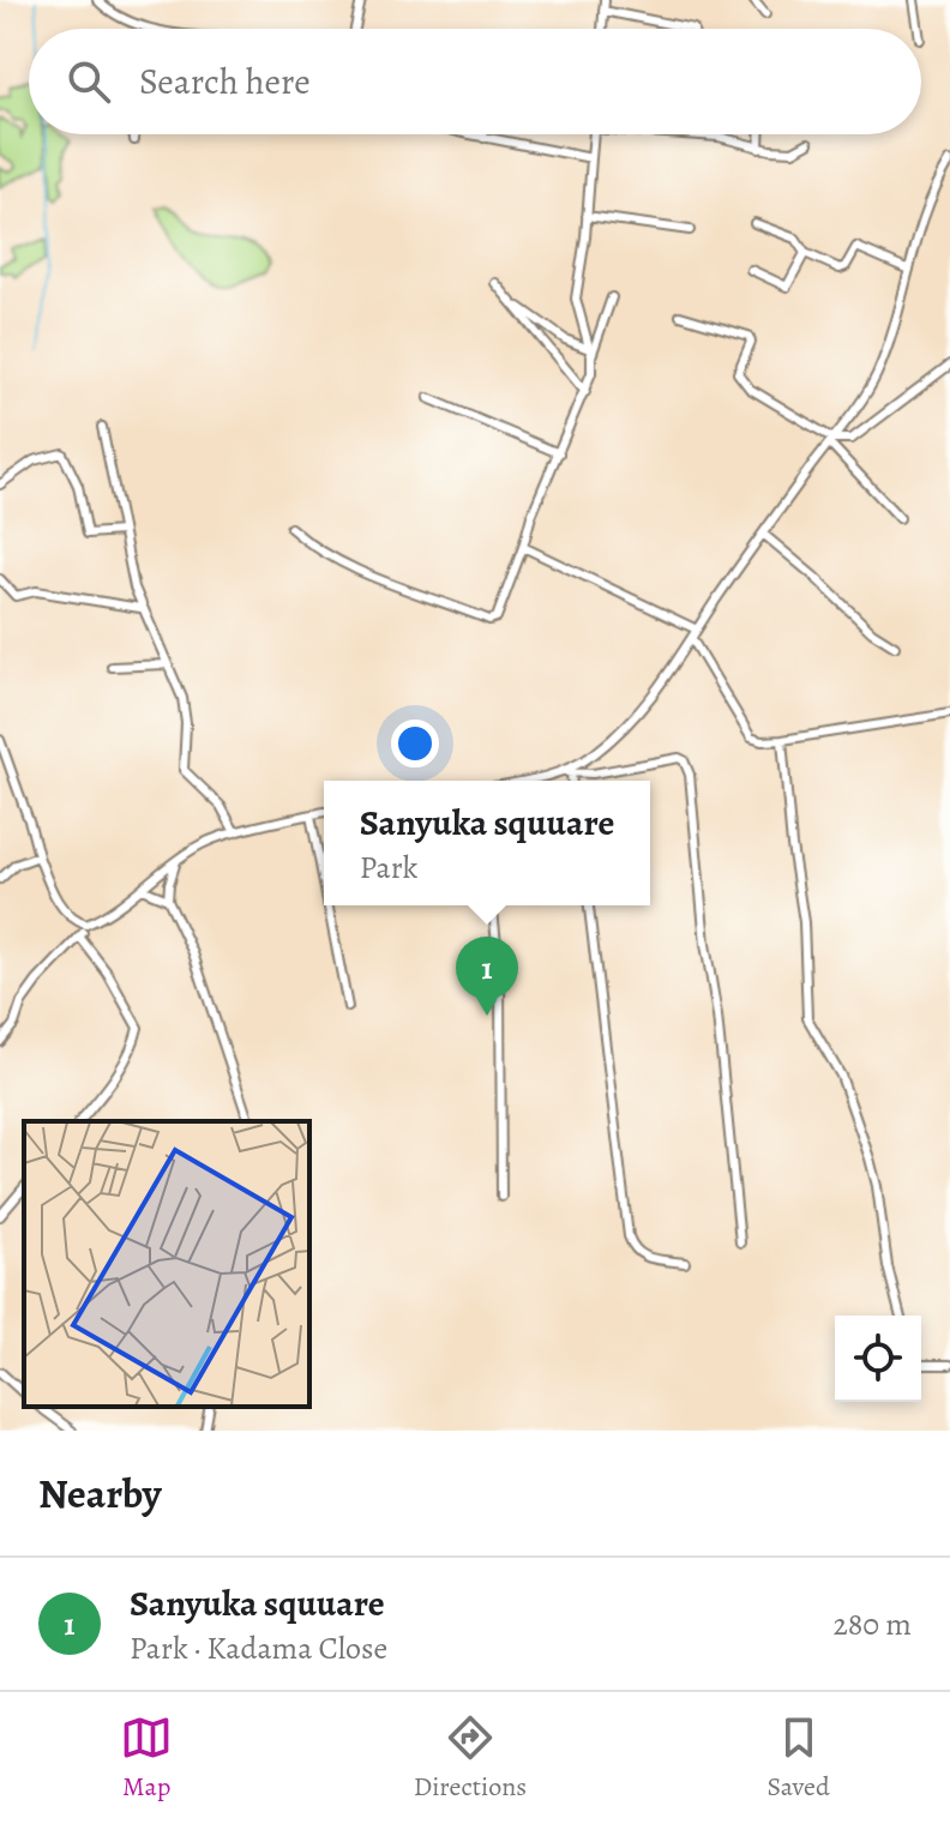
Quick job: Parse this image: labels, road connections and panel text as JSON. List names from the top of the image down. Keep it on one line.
{"page":{"search":"Search here","popup":["Sanyuka squuare","Park"],"pins":"1","heading":"Nearby","list":[{"mark":"1","name":"Sanyuka squuare","note":"Park · Kadama Close","value":"280 m"}],"nav":["Map","Directions","Saved"]}}
